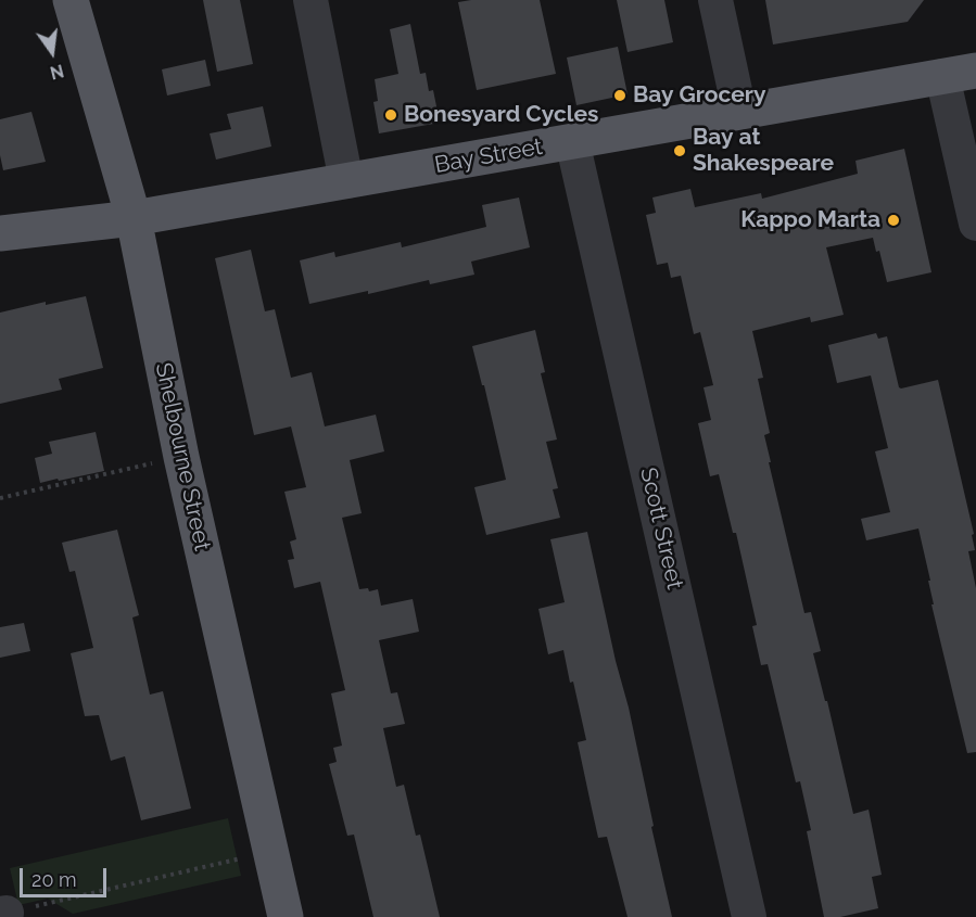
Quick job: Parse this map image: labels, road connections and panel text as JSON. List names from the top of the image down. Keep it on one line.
{"streets":{"main road":["Bay Street","Shelbourne Street"],"street":["Scott Street"]},"crossings":[["Bay Street","Shelbourne Street"],["Bay Street","Scott Street"]],"places":["Bay Grocery","Bonesyard Cycles","Bay at Shakespeare","Kappo Marta"],"scale_bar":"20 m","north":"bottom"}
